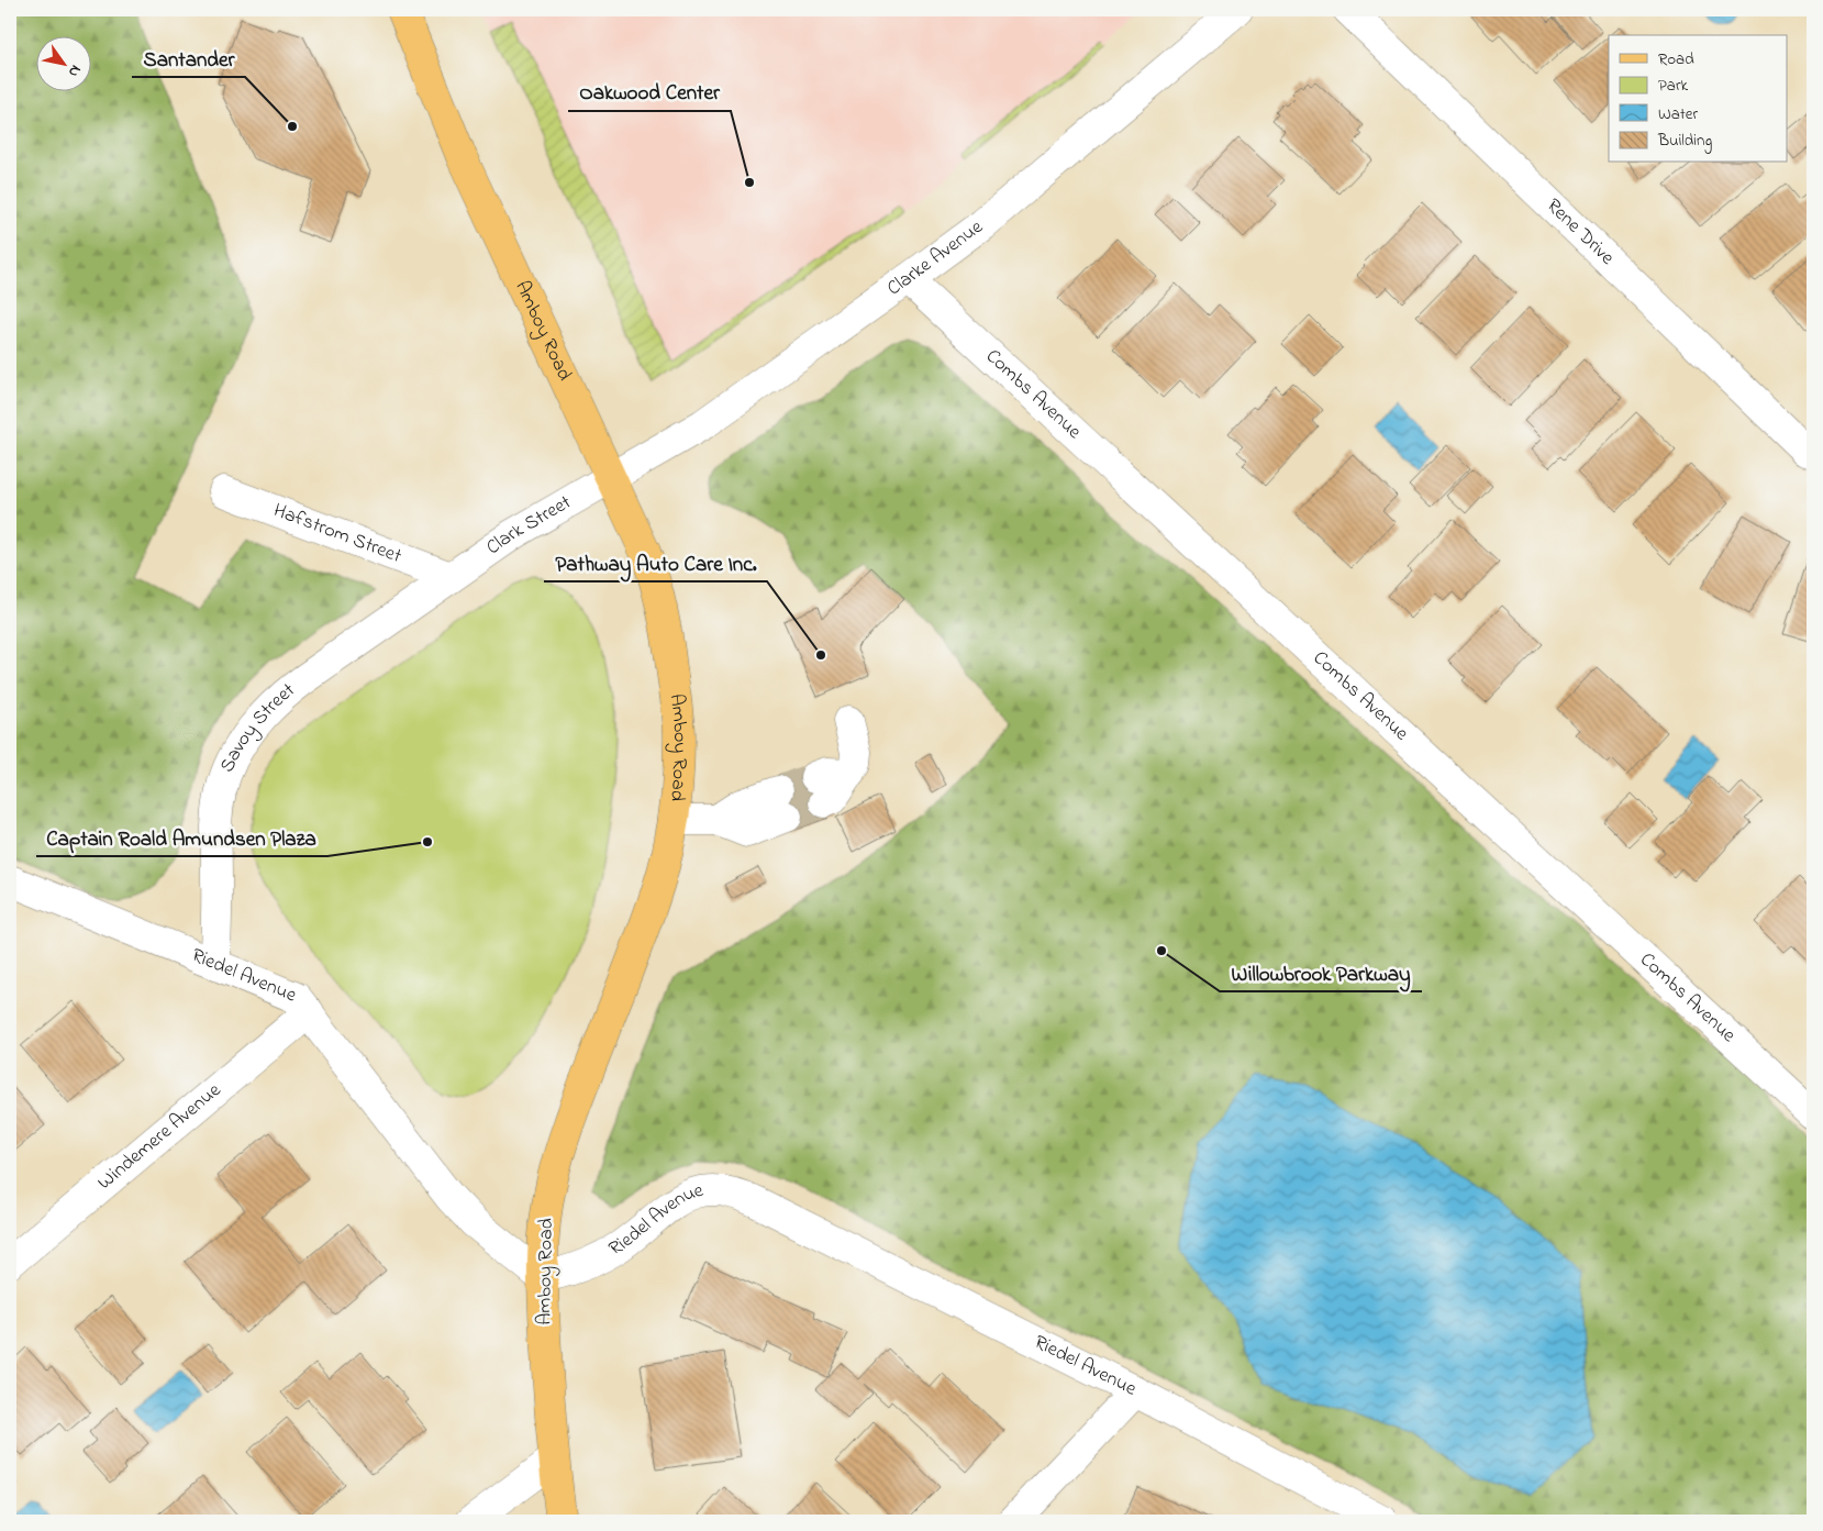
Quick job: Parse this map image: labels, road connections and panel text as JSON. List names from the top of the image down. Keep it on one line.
{"streets":{"main road":["Amboy Road"],"street":["Rene Drive","Clarke Avenue","Combs Avenue","Clark Street","Hafstrom Street","Savoy Street","Riedel Avenue","Windemere Avenue"]},"crossings":[["Clarke Avenue","Amboy Road"],["Clarke Avenue","Combs Avenue"],["Clarke Avenue","Clark Street"],["Amboy Road","Clark Street"],["Amboy Road","Riedel Avenue"],["Clark Street","Hafstrom Street"],["Clark Street","Savoy Street"],["Hafstrom Street","Savoy Street"],["Savoy Street","Riedel Avenue"],["Riedel Avenue","Windemere Avenue"]],"places":["Santander","Oakwood Center","Pathway Auto Care Inc.","Captain Roald Amundsen Plaza","Willowbrook Parkway"],"legend":["Road","Park","Water","Building"],"north":"bottom right"}
